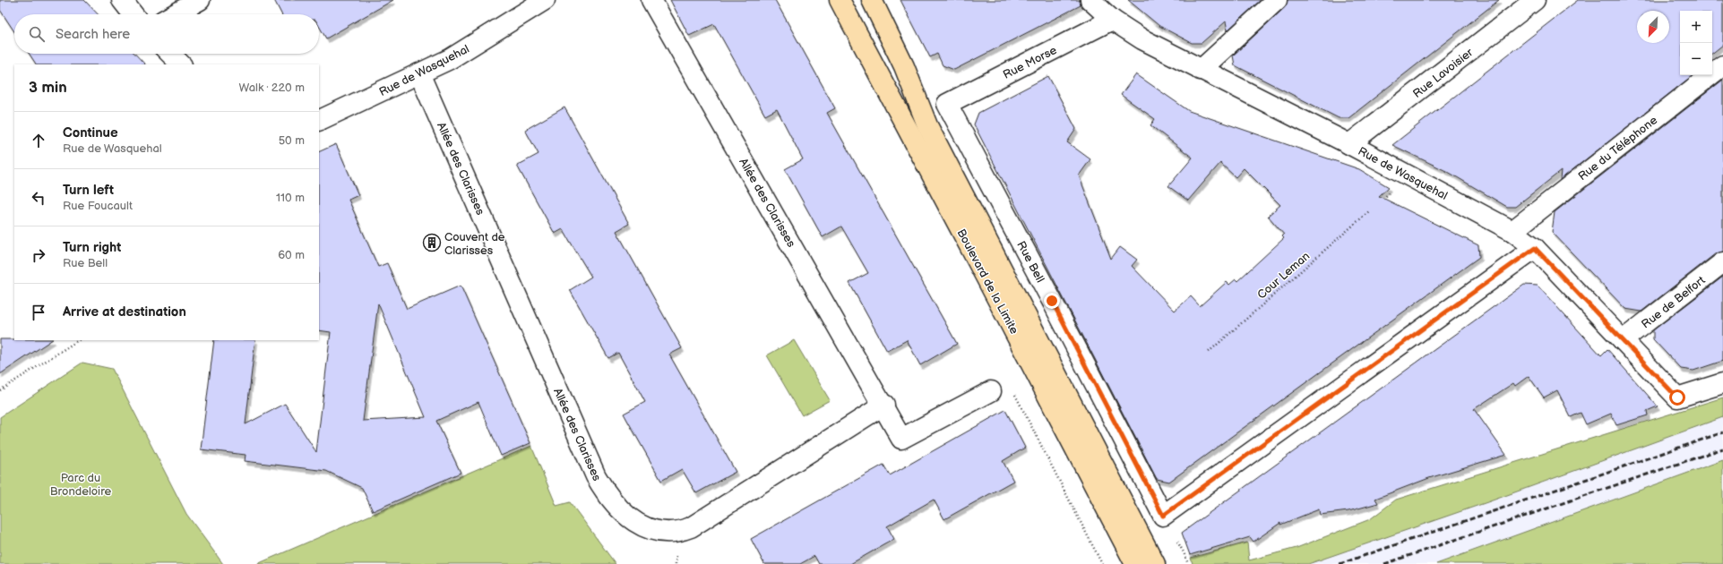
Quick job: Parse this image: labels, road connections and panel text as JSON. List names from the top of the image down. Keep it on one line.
{"streets":{"main road":["Boulevard de la Limite"],"street":["Rue Morse","Rue de Wasquehal","Rue Lavoisier","Rue du Téléphone","Allée des Clarisses","Rue Bell","Rue de Belfort"],"path":["Cour Leman"]},"crossings":[["Rue Morse","Rue de Wasquehal"],["Rue Morse","Rue Bell"],["Rue de Wasquehal","Rue Lavoisier"],["Rue de Wasquehal","Rue du Téléphone"],["Rue de Wasquehal","Allée des Clarisses"],["Rue de Wasquehal","Rue Bell"],["Rue de Wasquehal","Rue de Belfort"]],"parks":["Parc du Brondeloire"],"places":{"building":["Couvent de Clarisses"]},"north":"bottom left","page":{"map_buttons":["+","−"],"search":"Search here","heading":["3 min","Walk · 220 m"],"list":[["Continue","Rue de Wasquehal","50 m"],["Turn left","Rue Foucault","110 m"],["Turn right","Rue Bell","60 m"],"Arrive at destination"]}}
